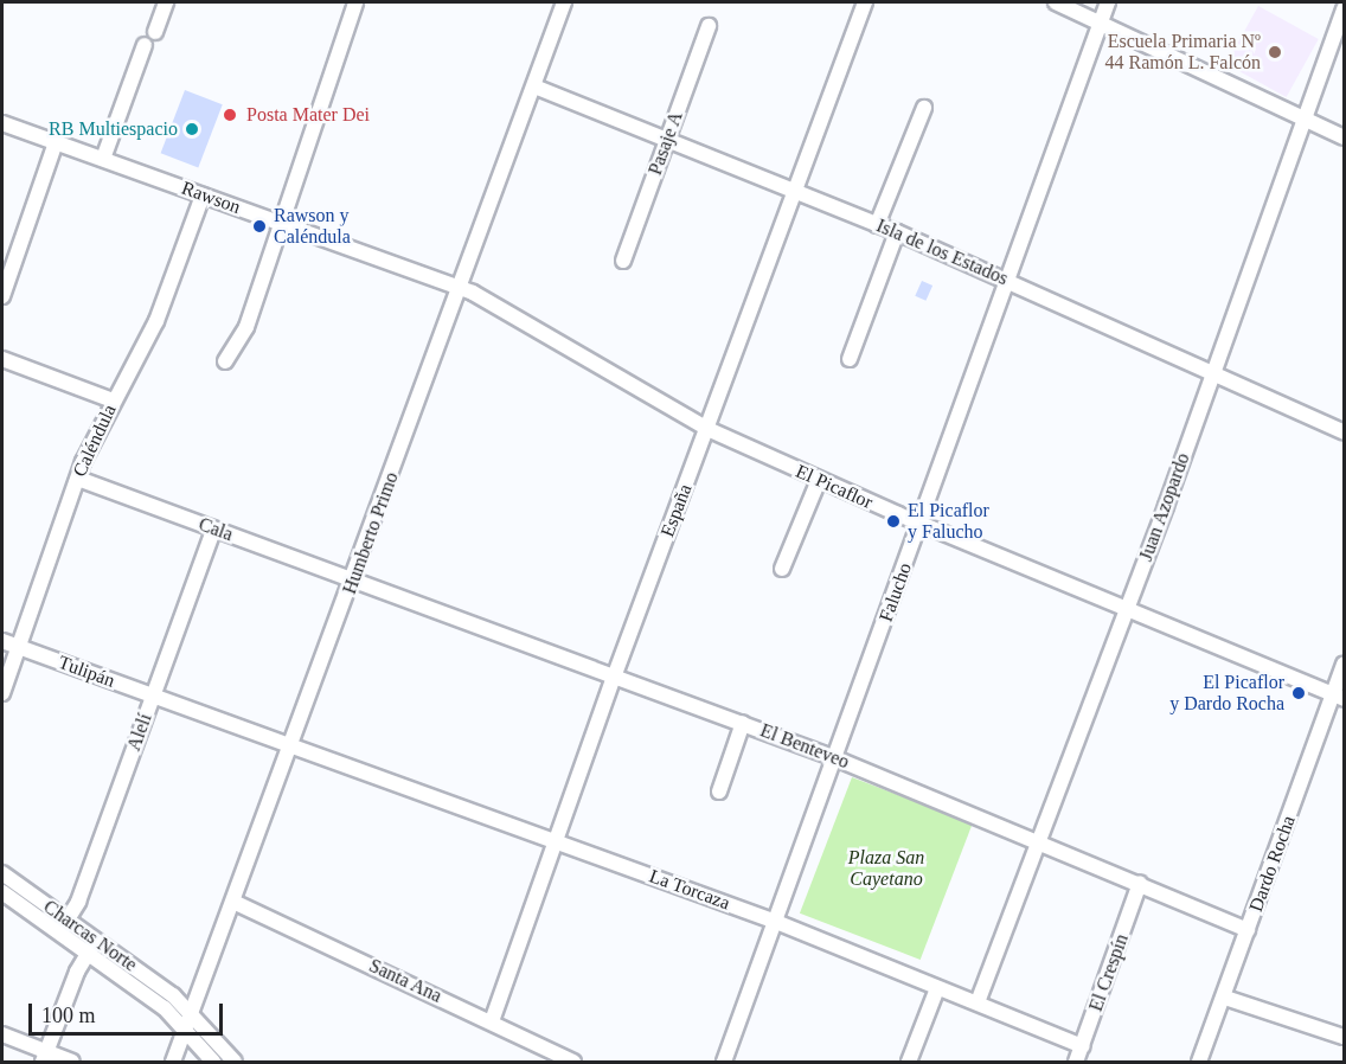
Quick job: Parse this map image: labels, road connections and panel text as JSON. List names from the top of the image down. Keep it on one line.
{"streets":{"street":["Pasaje A","Rawson","Isla de los Estados","Caléndula","El Picaflor","Juan Azopardo","España","Cala","Humberto Primo","Falucho","Tulipán","Alelí","El Benteveo","Dardo Rocha","La Torcaza","Charcas Norte","El Crespín","Santa Ana"]},"crossings":[["Pasaje A","Isla de los Estados"],["Rawson","Caléndula"],["Rawson","El Picaflor"],["Rawson","Humberto Primo"],["Isla de los Estados","Juan Azopardo"],["Isla de los Estados","España"],["Isla de los Estados","Humberto Primo"],["Isla de los Estados","Falucho"],["Caléndula","Cala"],["Caléndula","Tulipán"],["El Picaflor","Juan Azopardo"],["El Picaflor","España"],["El Picaflor","Humberto Primo"],["El Picaflor","Falucho"],["El Picaflor","Dardo Rocha"],["Juan Azopardo","El Benteveo"],["Juan Azopardo","La Torcaza"],["España","El Benteveo"],["España","La Torcaza"],["España","Santa Ana"],["Cala","Humberto Primo"],["Cala","Alelí"],["Cala","El Benteveo"],["Humberto Primo","Tulipán"],["Humberto Primo","El Benteveo"],["Humberto Primo","La Torcaza"],["Humberto Primo","Charcas Norte"],["Humberto Primo","Santa Ana"],["Falucho","El Benteveo"],["Falucho","La Torcaza"],["Tulipán","Alelí"],["Tulipán","La Torcaza"],["Alelí","Charcas Norte"],["El Benteveo","Dardo Rocha"],["El Benteveo","El Crespín"],["La Torcaza","El Crespín"]],"parks":["Plaza San Cayetano"],"places":["Escuela Primaria Nº 44 Ramón L. Falcón","Posta Mater Dei","RB Multiespacio","Rawson y Caléndula","El Picaflor y Falucho","El Picaflor y Dardo Rocha"],"scale_bar":"100 m"}
